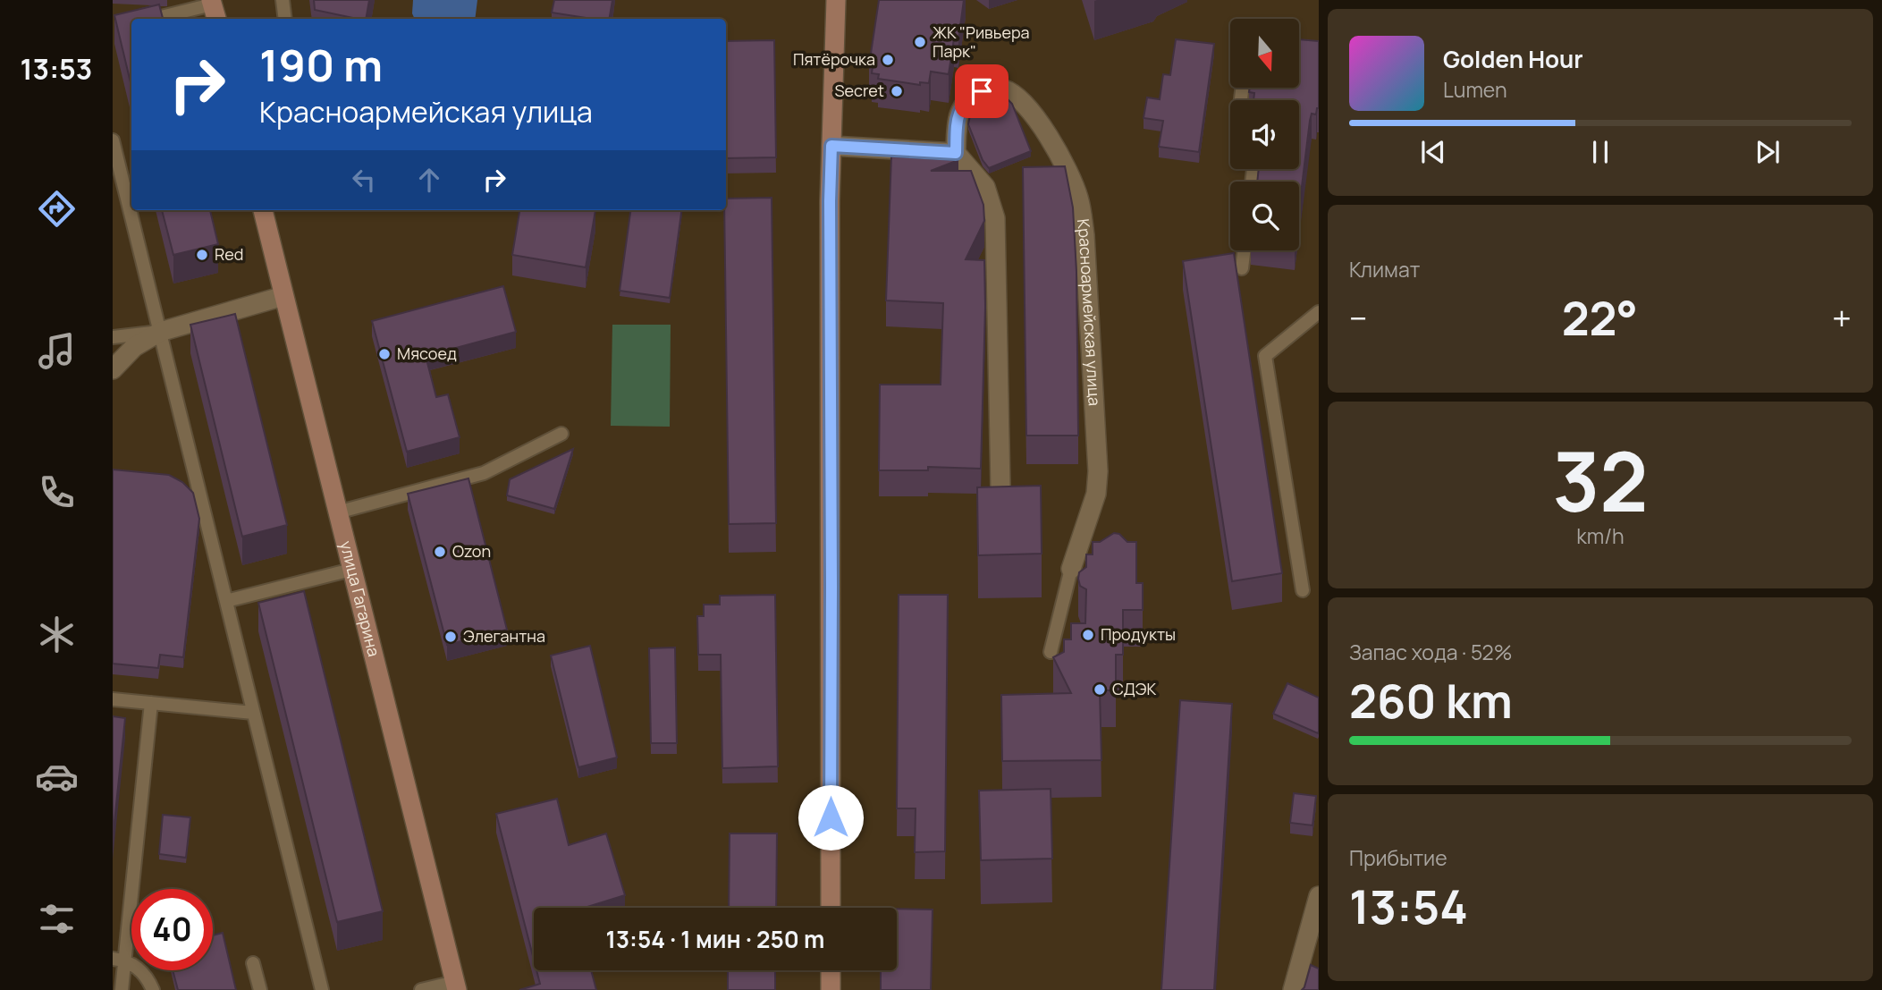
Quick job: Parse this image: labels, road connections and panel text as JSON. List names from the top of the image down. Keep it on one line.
{"streets":{"street":["Красноармейская улица","улица Гагарина"]},"places":["ЖК \"Ривьера Парк\"","Пятёрочка","Secret","Red","Мясоед","Ozon","Продукты","Элегантна","СДЭК"],"north":"bottom","page":{"tabs":"13:53","turn":["190 m","Красноармейская улица"],"song":["Golden Hour","Lumen"],"tile":["Климат",["32","km/h"],["Запас хода · 52%","260 km"],["Прибытие","13:54"]],"heat":["−","22°","+"],"limit":"40","trip":"13:54 · 1 мин · 250 m"}}
